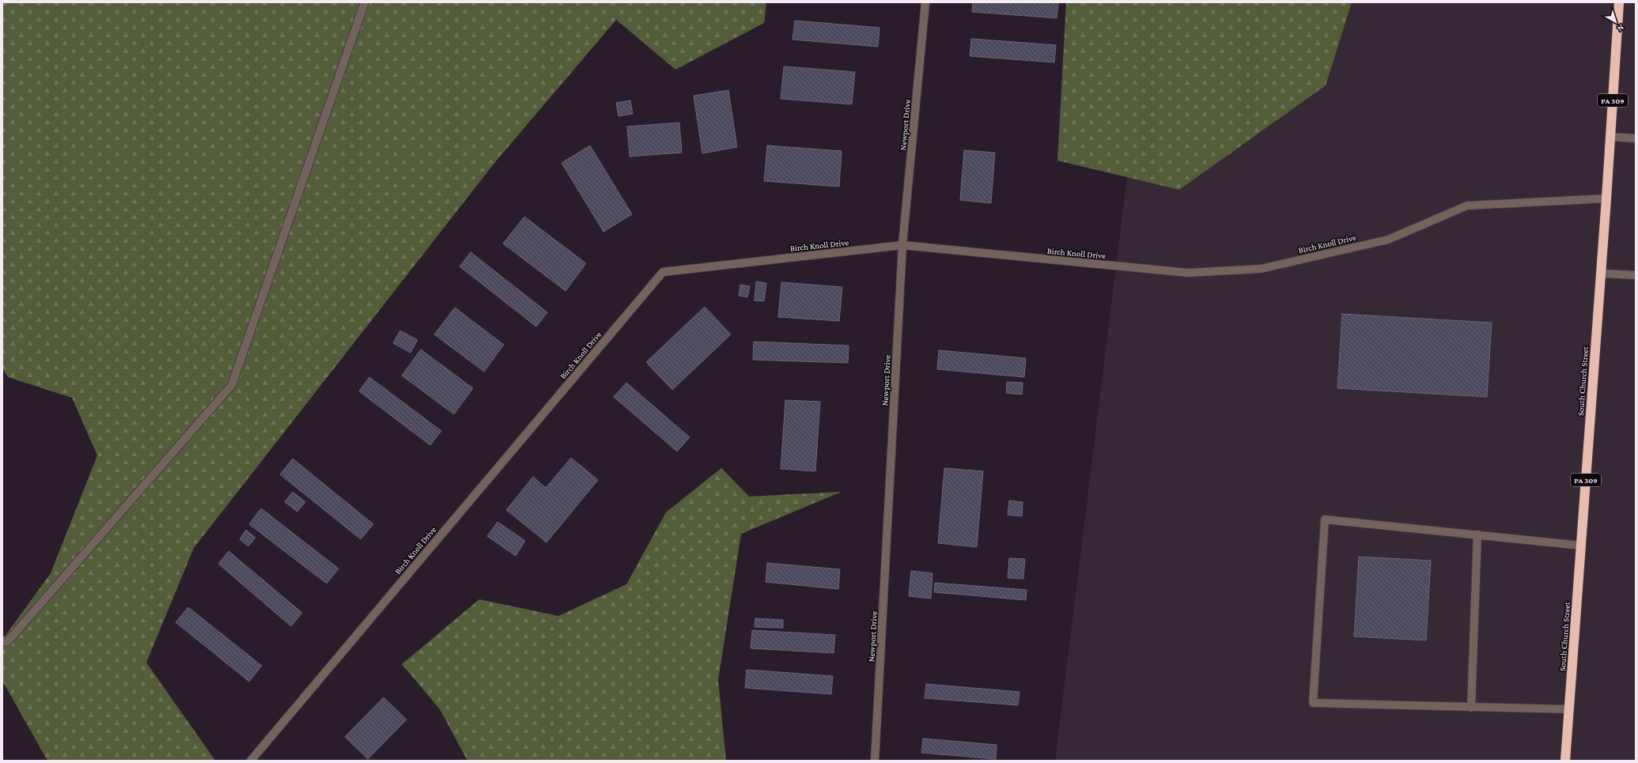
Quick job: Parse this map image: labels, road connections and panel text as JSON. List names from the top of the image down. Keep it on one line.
{"streets":{"highway":["PA 309","South Church Street"],"street":["Newport Drive","Birch Knoll Drive"]},"crossings":[["Newport Drive","Birch Knoll Drive"],["Birch Knoll Drive","South Church Street"]],"north":"bottom right"}
